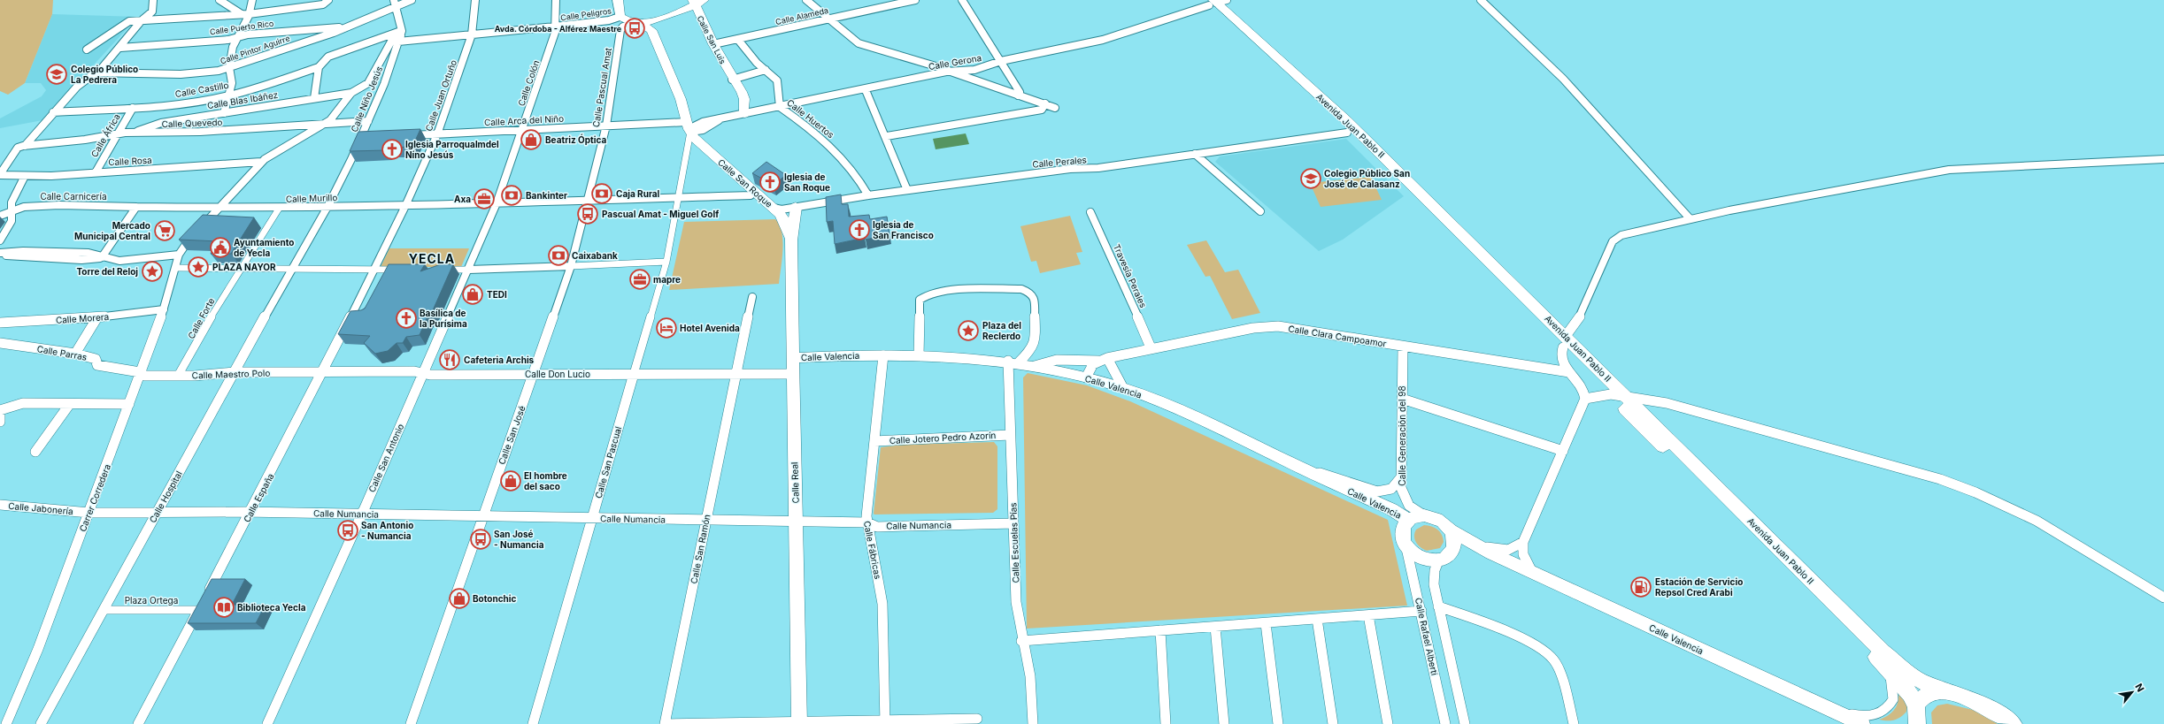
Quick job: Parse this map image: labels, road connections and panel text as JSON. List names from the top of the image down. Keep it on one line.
{"streets":{"main road":["Calle San Luis","Avenida Juan Pablo II","Calle San Roque","Calle Valencia","Calle Real"],"street":["Calle Peligros","Calle Alameda","Calle Puerto Rico","Calle Pintor Aguirre","Calle Gerona","Calle Colón","Calle Pascual Amat","Calle Castillo","Calle Juan Ortuño","Calle Niño Jesús","Calle Blas Ibáñez","Calle Huertos","Calle Arca del Niño","Calle Quevedo","Calle África","Calle Rosa","Calle Perales","Calle Carnicería","Calle Murillo","Travesía Perales","Calle Morera","Calle Forte","Calle Clara Campoamor","Calle Parras","Calle Maestro Polo","Calle Don Lucio","Calle San José","Calle Generación del 98","Calle Jotero Pedro Azorín","Calle San Antonio","Calle San Pascual","Calle Hospital","Carrer Corredera","Calle España","Calle Jabonería","Calle Numancia","Calle Escuelas Pías","Calle San Ramón","Calle Fábricas","Plaza Ortega","Calle Rafael Alberti"]},"crossings":[["Calle Peligros","Calle Colón"],["Calle Peligros","Calle Castillo"],["Calle Peligros","Calle Juan Ortuño"],["Calle Peligros","Calle Niño Jesús"],["Calle Alameda","Calle San Luis"],["Calle Alameda","Calle Huertos"],["Calle Puerto Rico","Calle Pintor Aguirre"],["Calle San Luis","Calle Gerona"],["Calle Gerona","Calle Huertos"],["Calle Gerona","Calle Arca del Niño"],["Calle Gerona","Avenida Juan Pablo II"],["Calle Gerona","Calle San Roque"],["Calle Gerona","Calle San Pascual"],["Calle Colón","Calle Arca del Niño"],["Calle Colón","Calle Murillo"],["Calle Colón","Calle San Antonio"],["Calle Pascual Amat","Calle Arca del Niño"],["Calle Pascual Amat","Calle Murillo"],["Calle Pascual Amat","Calle San José"],["Calle Castillo","Calle África"],["Calle Juan Ortuño","Calle Arca del Niño"],["Calle Juan Ortuño","Calle Murillo"],["Calle Juan Ortuño","Calle España"],["Calle Niño Jesús","Calle Quevedo"],["Calle Niño Jesús","Calle Murillo"],["Calle Niño Jesús","Calle Hospital"],["Calle Blas Ibáñez","Calle Quevedo"],["Calle Huertos","Calle Perales"],["Calle Arca del Niño","Calle San Roque"],["Calle Arca del Niño","Calle San Pascual"],["Calle Quevedo","Calle África"],["Avenida Juan Pablo II","Calle Perales"],["Calle África","Calle Rosa"],["Calle Perales","Calle San Roque"],["Calle San Roque","Calle Murillo"],["Calle San Roque","Calle San Pascual"],["Calle San Roque","Calle Real"],["Calle Carnicería","Calle Murillo"],["Calle Murillo","Calle Forte"],["Calle Murillo","Calle San Pascual"],["Travesía Perales","Calle Clara Campoamor"],["Calle Morera","Carrer Corredera"],["Calle Forte","Calle Maestro Polo"],["Calle Clara Campoamor","Calle Valencia"],["Calle Clara Campoamor","Calle Generación del 98"],["Calle Parras","Calle Maestro Polo"],["Calle Parras","Carrer Corredera"],["Calle Valencia","Calle Generación del 98"],["Calle Valencia","Calle Real"],["Calle Valencia","Calle Escuelas Pías"],["Calle Valencia","Calle Fábricas"],["Calle Valencia","Calle Rafael Alberti"],["Calle Maestro Polo","Calle Don Lucio"],["Calle Maestro Polo","Calle Hospital"],["Calle Maestro Polo","Carrer Corredera"],["Calle Maestro Polo","Calle España"],["Calle Don Lucio","Calle San José"],["Calle Don Lucio","Calle San Antonio"],["Calle Don Lucio","Calle San Pascual"],["Calle Don Lucio","Calle Real"],["Calle Don Lucio","Calle España"],["Calle Don Lucio","Calle San Ramón"],["Calle San José","Calle Numancia"],["Calle Generación del 98","Calle Rafael Alberti"],["Calle Jotero Pedro Azorín","Calle Escuelas Pías"],["Calle Jotero Pedro Azorín","Calle Fábricas"],["Calle San Antonio","Calle Numancia"],["Calle San Pascual","Calle Numancia"],["Calle Real","Calle Numancia"],["Calle Hospital","Calle Jabonería"],["Calle Hospital","Plaza Ortega"],["Carrer Corredera","Calle Jabonería"],["Calle España","Calle Jabonería"],["Calle España","Calle Numancia"],["Calle España","Plaza Ortega"],["Calle Jabonería","Calle Numancia"],["Calle Numancia","Calle Escuelas Pías"],["Calle Numancia","Calle San Ramón"],["Calle Numancia","Calle Fábricas"]],"districts":["YECLA"],"places":{"bus stop":["Avda. Córdoba - Alférez Maestre","Pascual Amat - Miguel Golf","San Antonio - Numancia","San José - Numancia"],"school or university":["Colegio Público La Pedrera","Colegio Público San José de Calasanz"],"shop":["Beatriz Óptica","TEDI","El hombre del saco","Botonchic"],"church":["Iglesia Parroqualmdel Níno Jesús","Iglesia de San Roque","Iglesia de San Francisco","Basílica de la Purísima"],"bank":["Caja Rural","Bankinter","Caixabank"],"office":["Axa","mapre"],"supermarket":["Mercado Municipal Central"],"public building":["Ayuntamiento de Yecla"],"place":["PLAZA NAYOR","Torre del Reloj","Plaza del Reclerdo"],"hotel":["Hotel Avenida"],"restaurant":["Cafeteria Archis"],"fuel station":["Estación de Servicio Repsol Cred Arabi"],"library":["Biblioteca Yecla"]},"north":"top right"}
